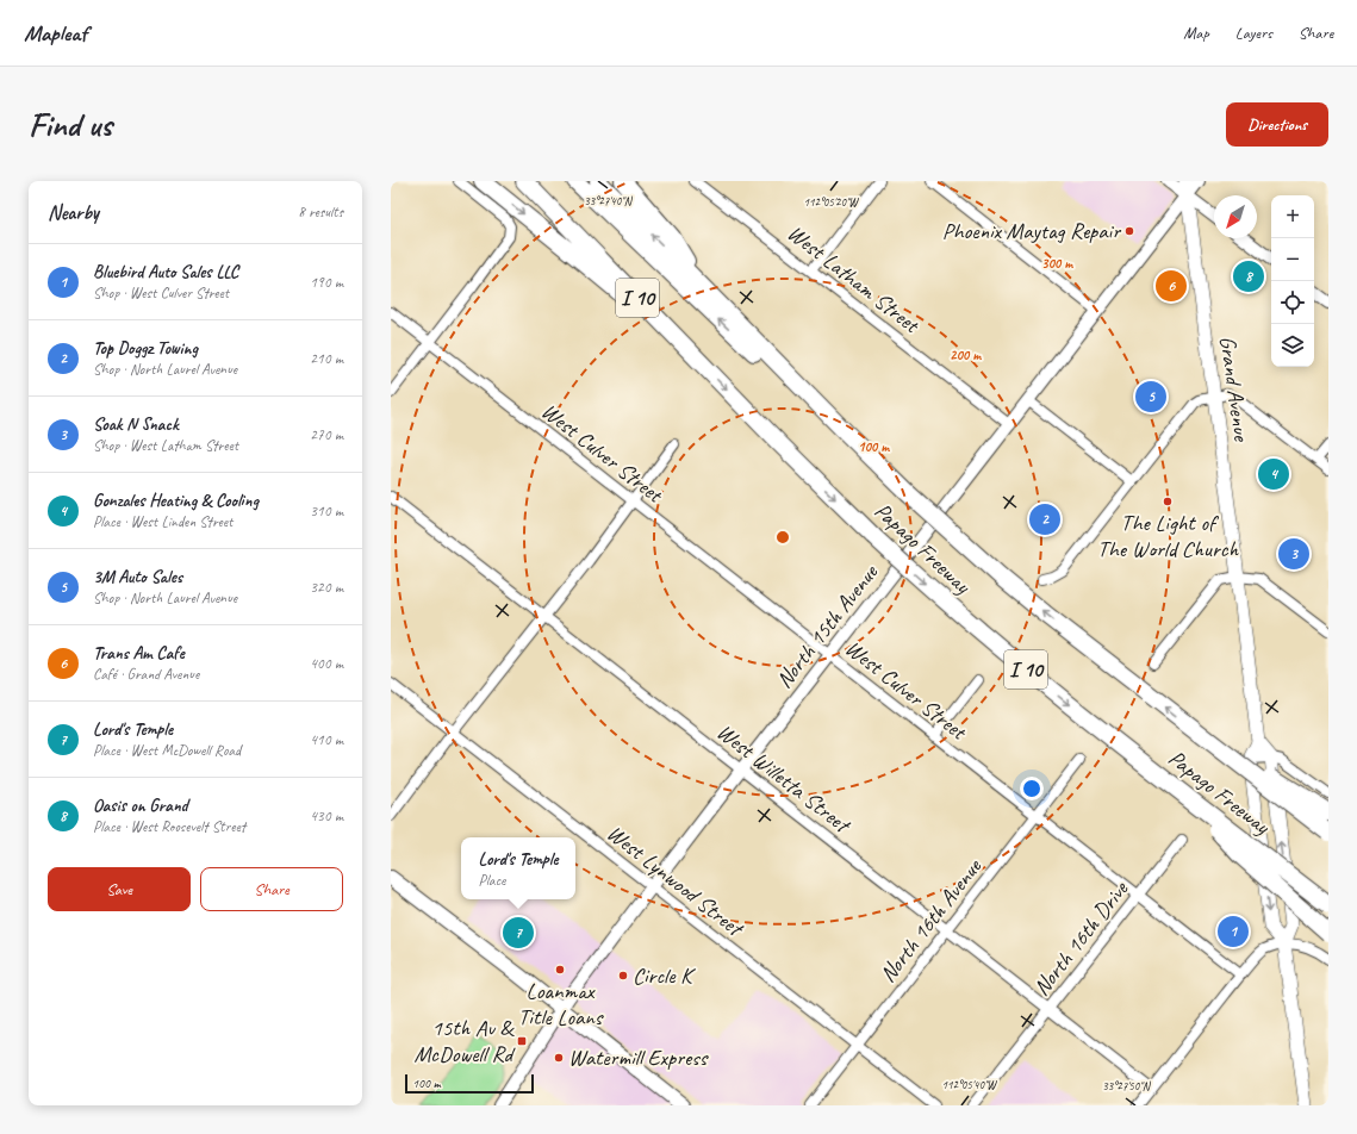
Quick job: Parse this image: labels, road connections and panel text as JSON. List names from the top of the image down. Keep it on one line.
{"streets":{"highway":["I 10","Papago Freeway"],"main road":["Grand Avenue"],"street":["West Latham Street","West Culver Street","North 15th Avenue","West Willetta Street","West Lynwood Street","North 16th Avenue","North 16th Drive"]},"crossings":[["West Latham Street","North 15th Avenue"],["Grand Avenue","North 15th Avenue"],["West Culver Street","North 15th Avenue"],["West Culver Street","North 16th Avenue"],["West Culver Street","North 16th Drive"],["North 15th Avenue","West Willetta Street"],["North 15th Avenue","West Lynwood Street"],["West Willetta Street","North 16th Avenue"],["West Willetta Street","North 16th Drive"],["West Lynwood Street","North 16th Avenue"]],"places":{"other":["Phoenix Maytag Repair","The Light of The World Church","Loanmax Title Loans","Circle K","Watermill Express"],"transit":["15th Av & McDowell Rd"]},"scale_bar":"100 m","north":"bottom left","page":{"header":"Mapleaf","nav":["Map","Layers","Share"],"buttons":["Directions",["Save","Share"]],"title":"Find us","heading":["Nearby","8 results"],"map_buttons":["+","−"],"list":[{"mark":"1","name":"Bluebird Auto Sales LLC","note":"Shop · West Culver Street","value":"190 m"},{"mark":"2","name":"Top Doggz Towing","note":"Shop · North Laurel Avenue","value":"210 m"},{"mark":"3","name":"Soak N Snack","note":"Shop · West Latham Street","value":"270 m"},{"mark":"4","name":"Gonzales Heating & Cooling","note":"Place · West Linden Street","value":"310 m"},{"mark":"5","name":"3M Auto Sales","note":"Shop · North Laurel Avenue","value":"320 m"},{"mark":"6","name":"Trans Am Cafe","note":"Café · Grand Avenue","value":"400 m"},{"mark":"7","name":"Lord's Temple","note":"Place · West McDowell Road","value":"410 m"},{"mark":"8","name":"Oasis on Grand","note":"Place · West Roosevelt Street","value":"430 m"}],"pins":["8","6","5","4","2","3","1","7"],"popup":["Lord's Temple","Place"],"scale":"100 m"},"coordinates":["33°27'40\"N","112°05'20\"W","112°05'40\"W","33°27'50\"N"],"rings":["300 m","200 m","100 m"]}
